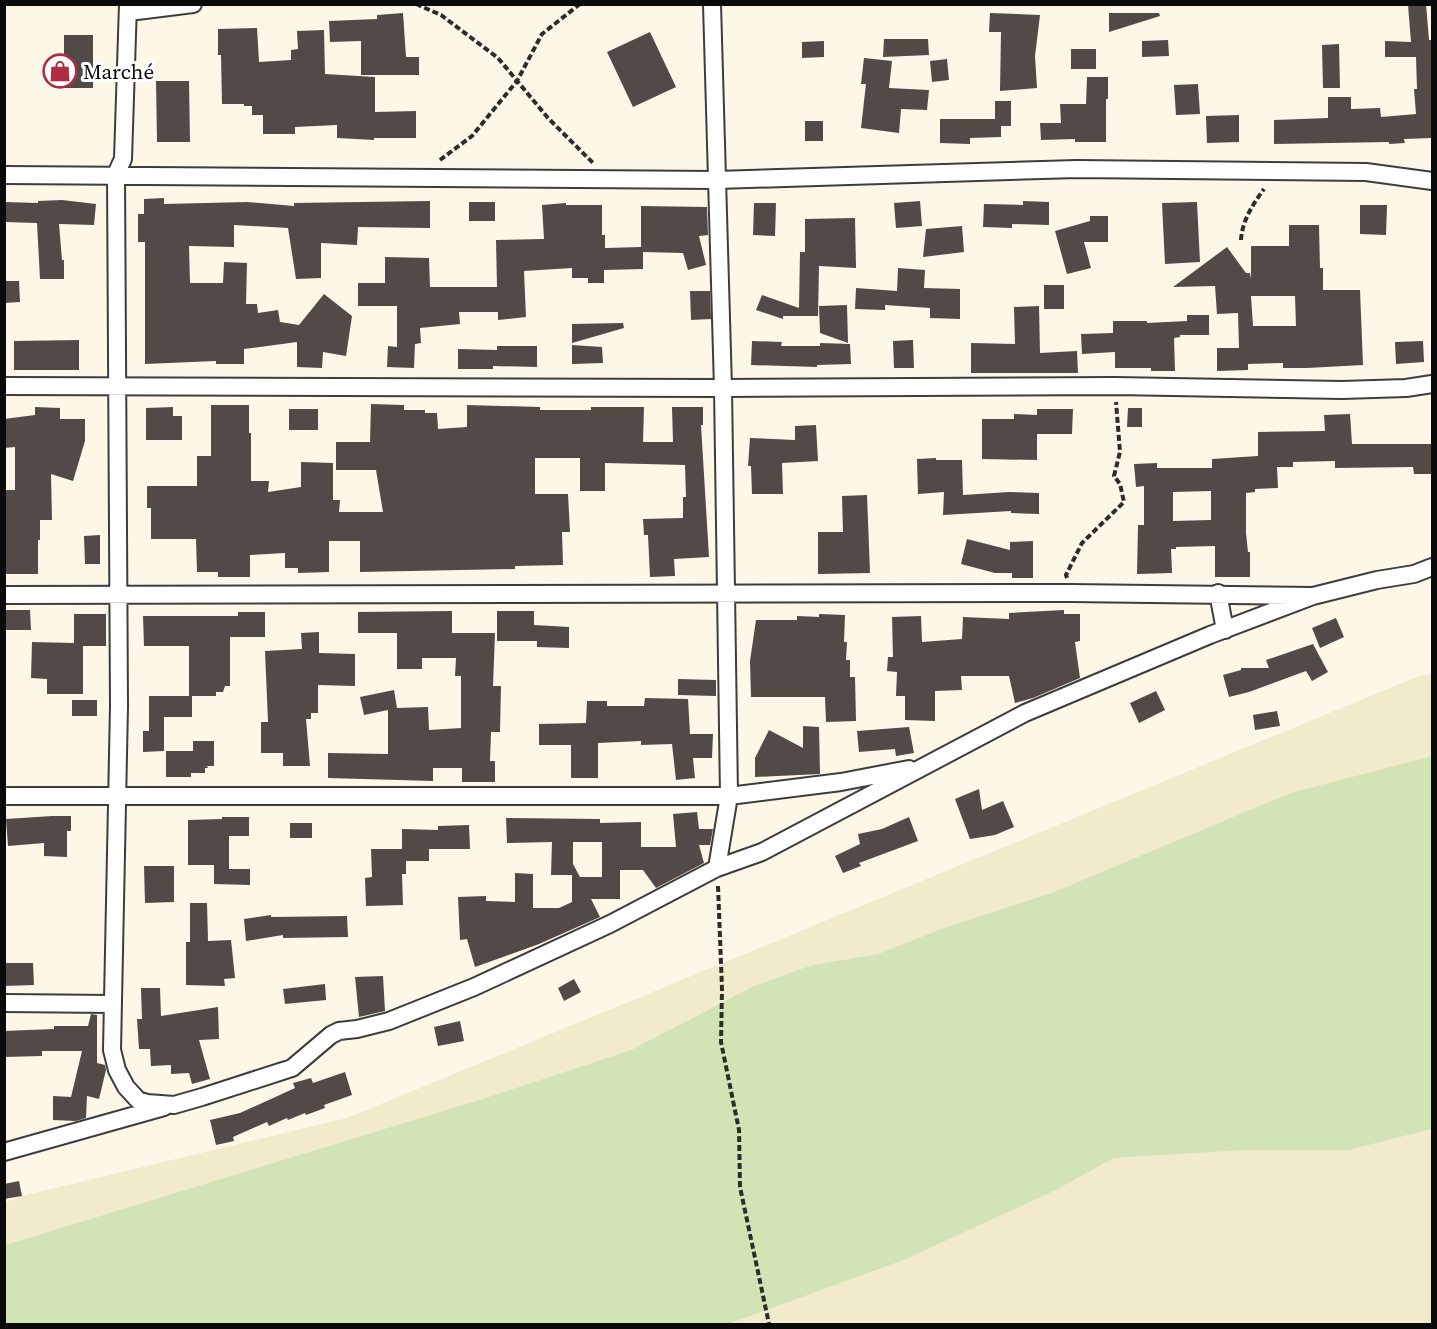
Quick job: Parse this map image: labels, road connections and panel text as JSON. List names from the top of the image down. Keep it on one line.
{"places":{"shop":["Marché"]}}
